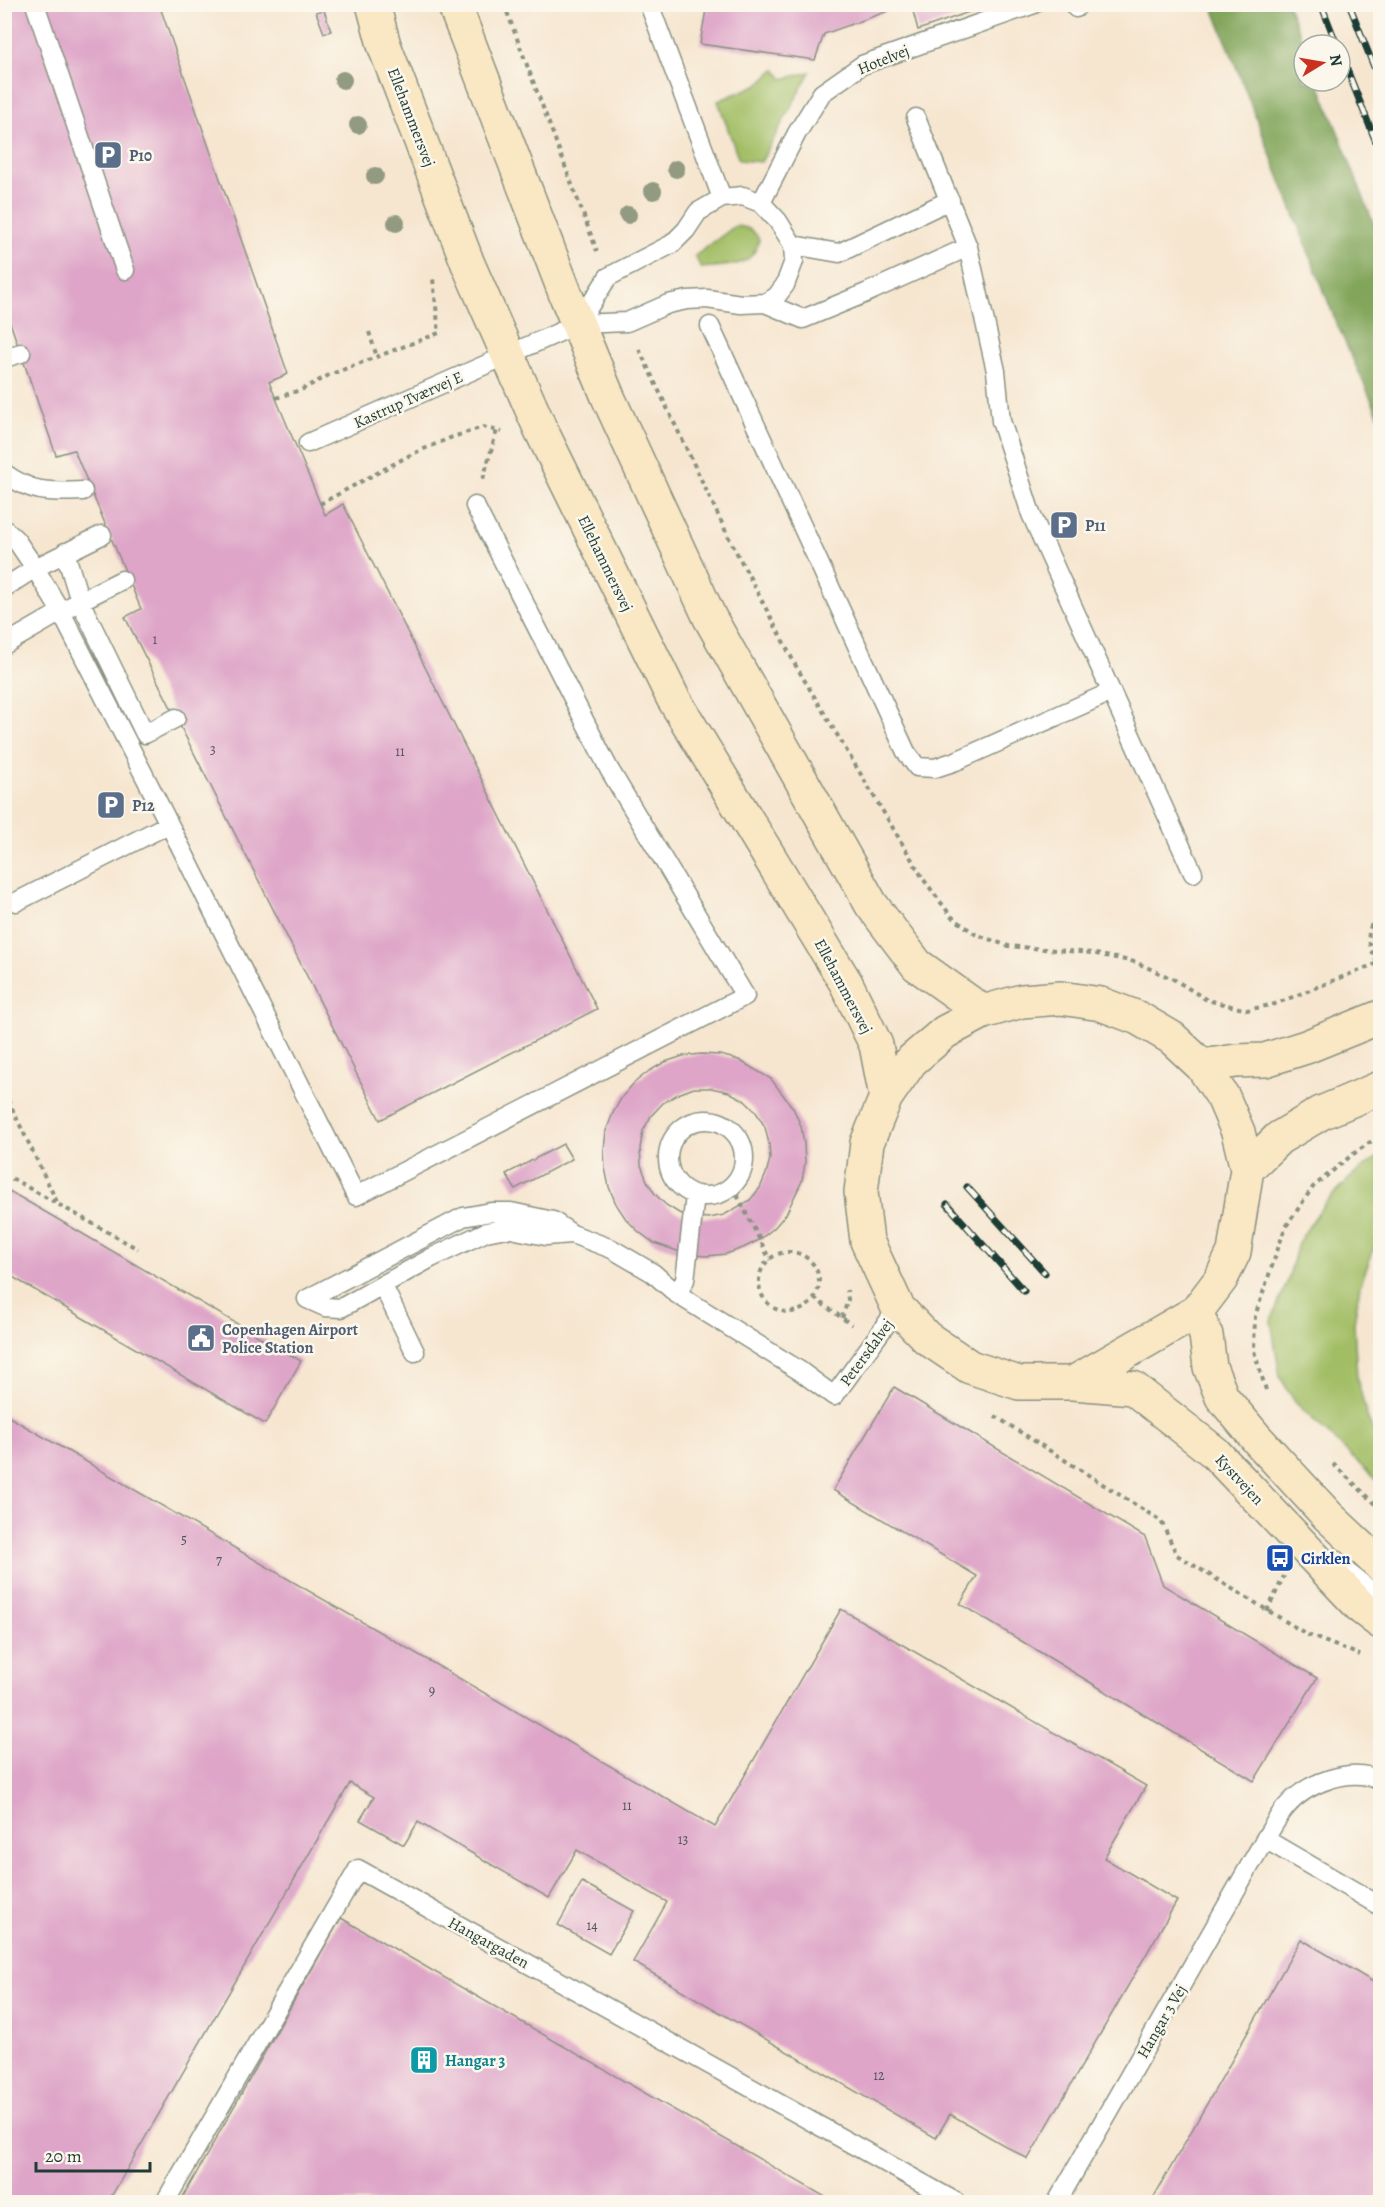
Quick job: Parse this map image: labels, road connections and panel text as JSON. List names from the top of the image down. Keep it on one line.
{"streets":{"street":["Ellehammersvej","Kystvejen"],"lane":["Hotelvej","Kastrup Tværvej E","Petersdalvej","Hangargaden","Hangar 3 Vej"]},"crossings":[["Ellehammersvej","Kastrup Tværvej E"],["Ellehammersvej","Kystvejen"],["Petersdalvej","Kystvejen"]],"places":{"parking":["P10","P11","P12"],"public building":["Copenhagen Airport Police Station"],"bus stop":["Cirklen"],"building":["Hangar 3"]},"house_numbers":["1","3","11","5","7","9","11","13","14","12"],"scale_bar":"20 m","north":"right"}
